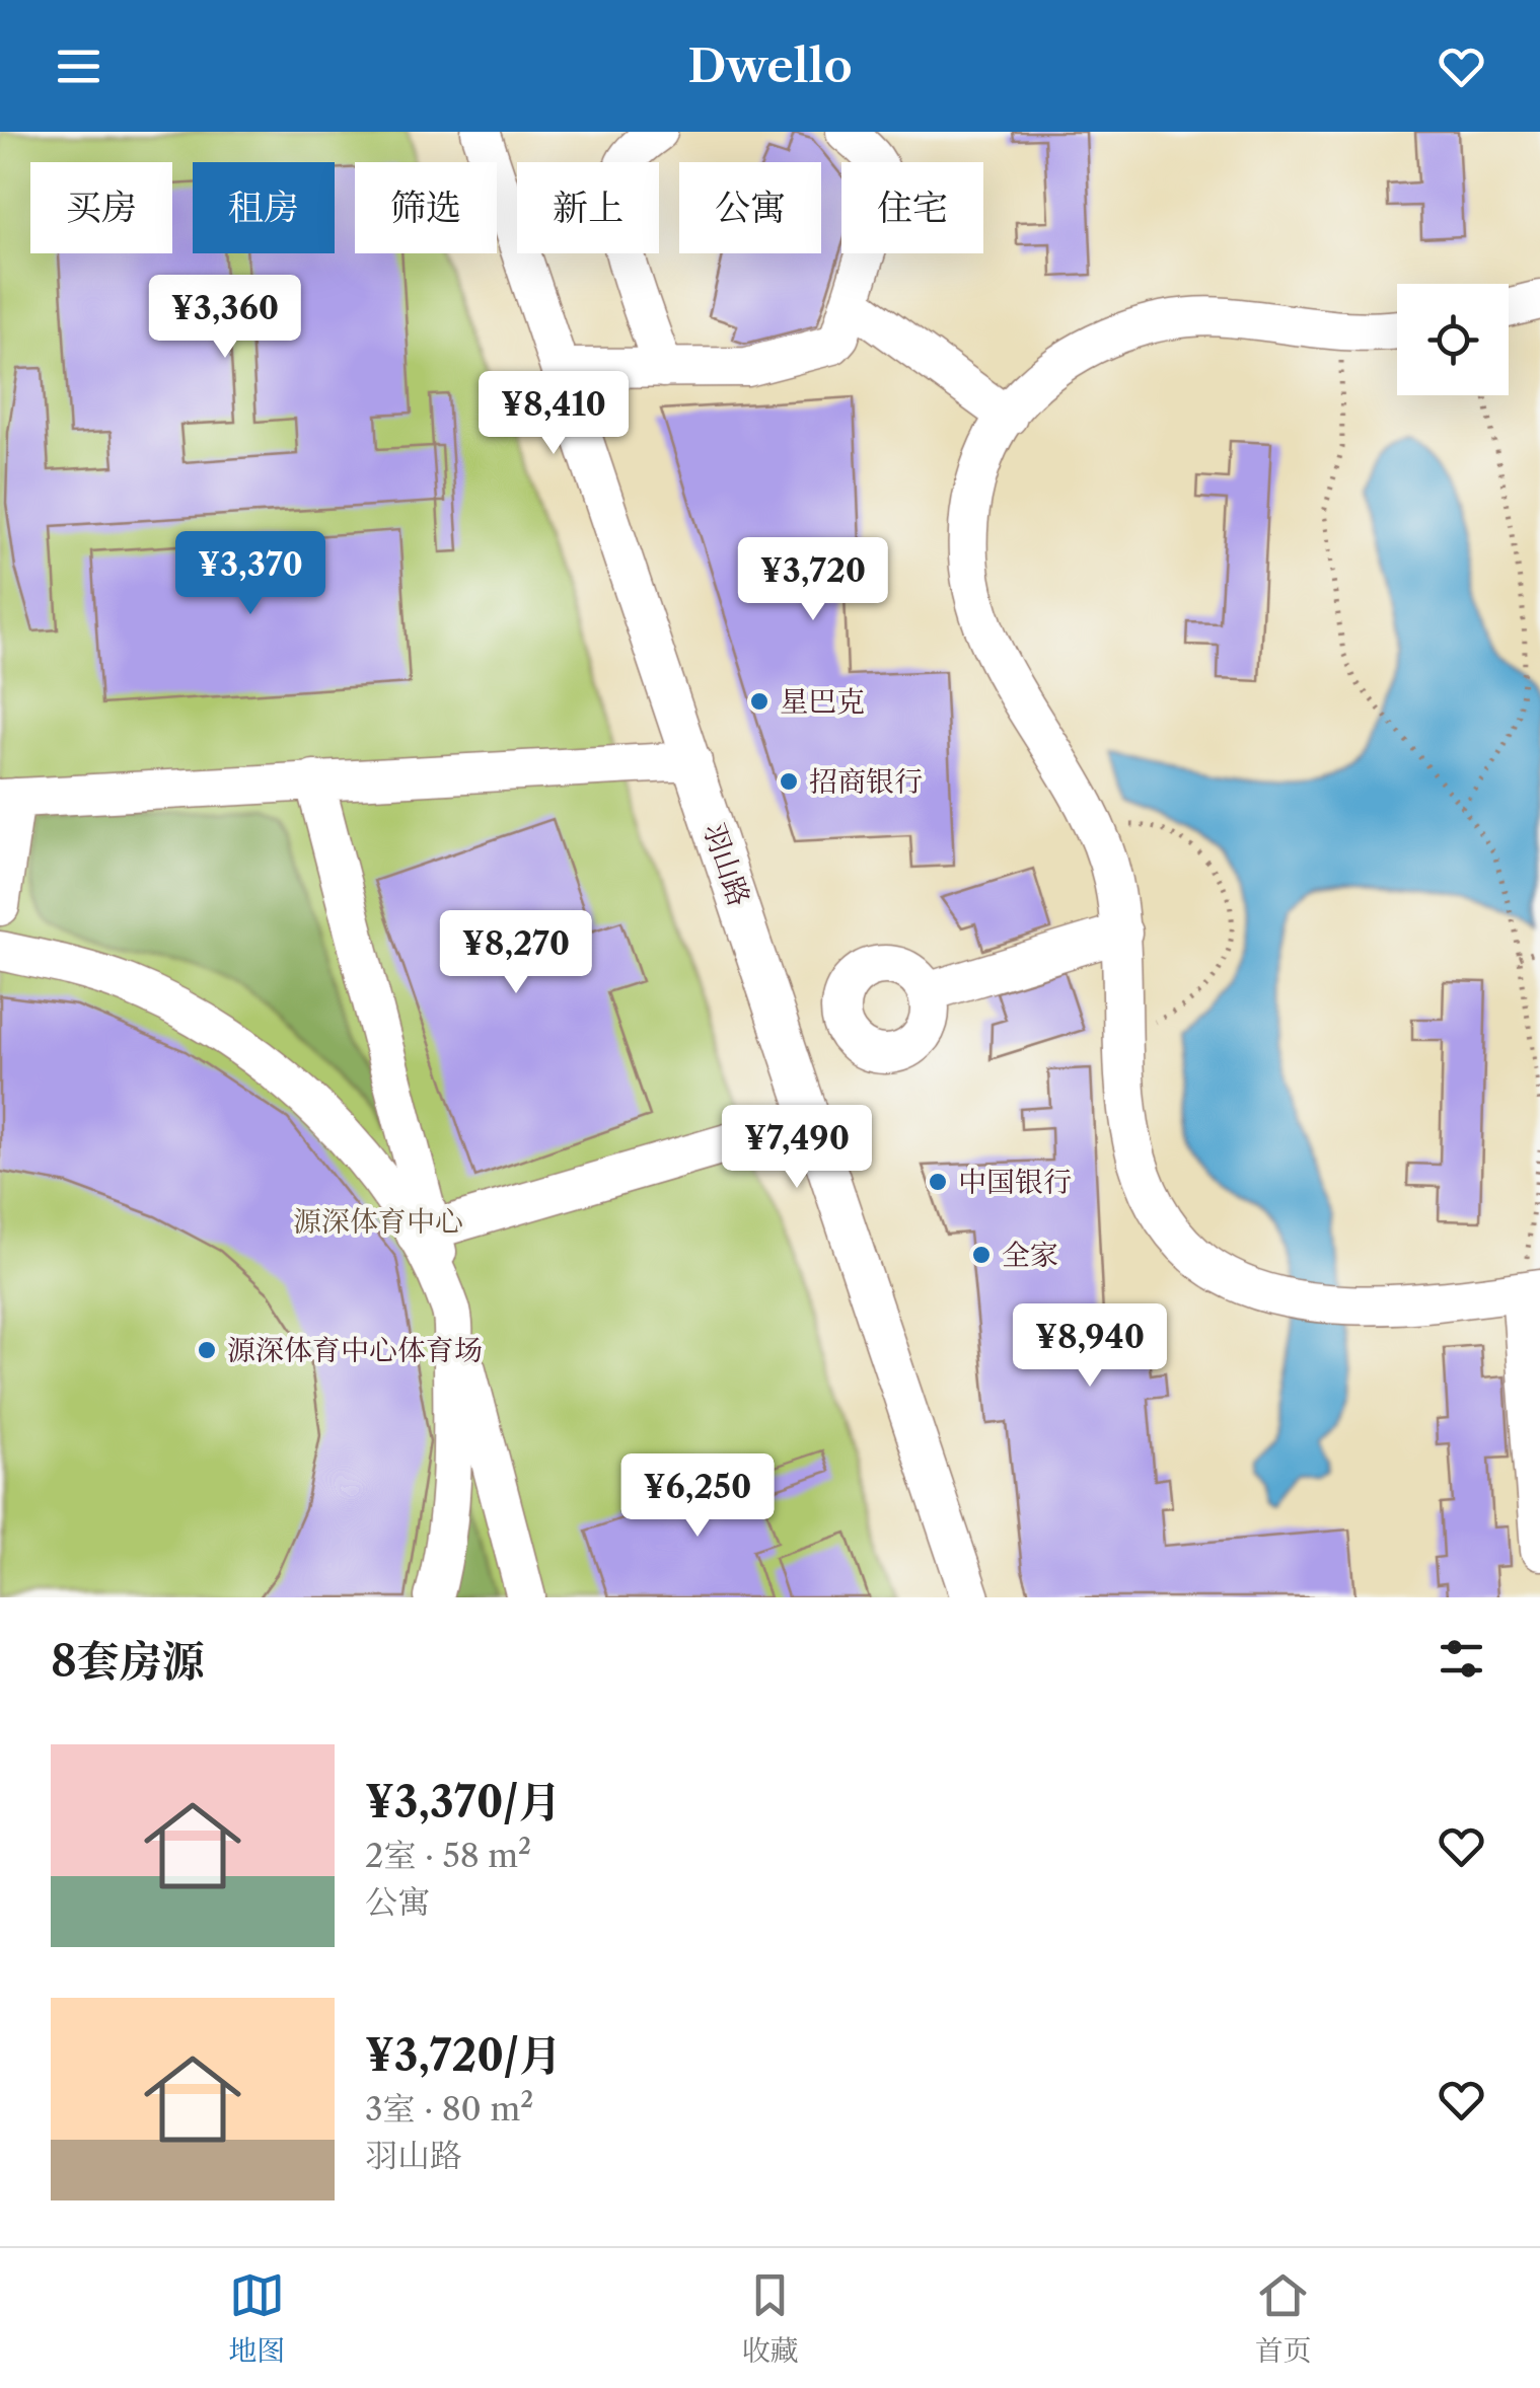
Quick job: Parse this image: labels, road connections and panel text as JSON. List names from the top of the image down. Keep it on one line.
{"streets":{"street":["羽山路"]},"parks":["源深体育中心"],"places":["星巴克","招商银行","中国银行","全家","源深体育中心体育场"],"page":{"header":"Dwello","chip":["买房","租房","筛选","新上","公寓","住宅"],"price":["¥3,360","¥8,410","¥3,370","¥3,720","¥8,270","¥7,490","¥8,940","¥6,250"],"heading":"8套房源","list":[{"name":"¥3,370/月","note":"2室 · 58 m² · 公寓"},{"name":"¥3,720/月","note":"3室 · 80 m² · 羽山路"}],"tabs":["地图","收藏","首页"]}}
